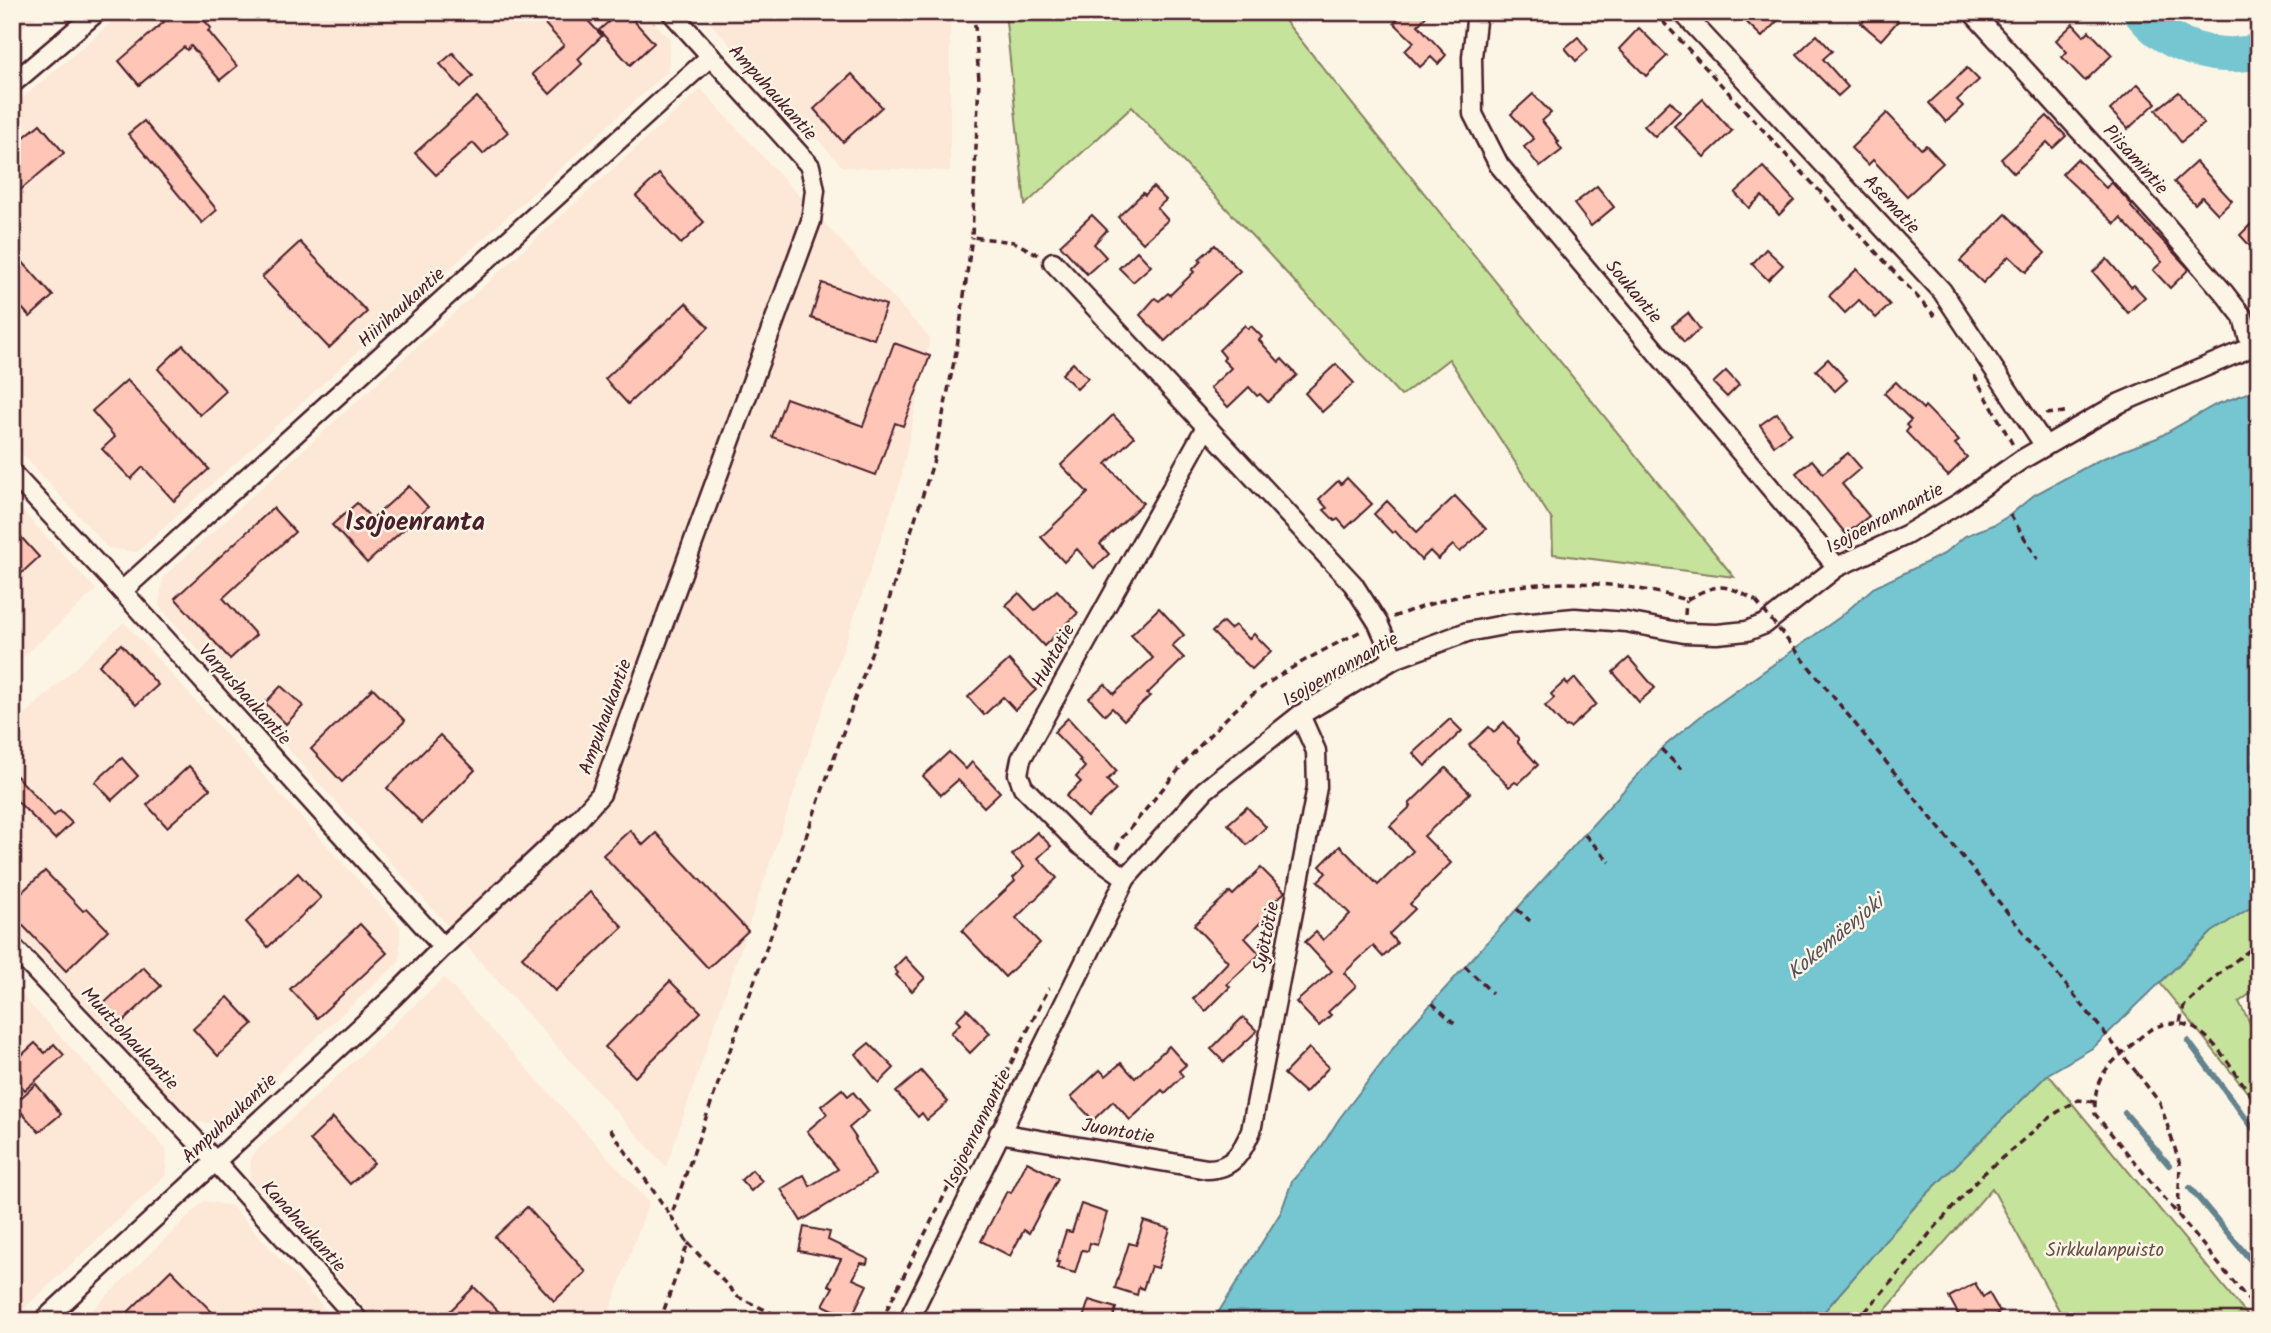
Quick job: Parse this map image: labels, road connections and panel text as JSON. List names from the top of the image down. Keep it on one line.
{"streets":{"street":["Ampuhaukantie","Piisamintie","Asematie","Soukantie","Hiirihaukantie","Isojoenrannantie","Huhtatie","Varpushaukantie","Syöttötie","Muuttohaukantie","Juontotie","Kanahaukantie"]},"crossings":[["Ampuhaukantie","Hiirihaukantie"],["Ampuhaukantie","Varpushaukantie"],["Ampuhaukantie","Muuttohaukantie"],["Ampuhaukantie","Kanahaukantie"],["Piisamintie","Isojoenrannantie"],["Asematie","Isojoenrannantie"],["Soukantie","Isojoenrannantie"],["Hiirihaukantie","Varpushaukantie"],["Isojoenrannantie","Huhtatie"],["Isojoenrannantie","Syöttötie"],["Isojoenrannantie","Juontotie"],["Syöttötie","Juontotie"],["Muuttohaukantie","Kanahaukantie"]],"districts":["Isojoenranta"],"water":["Kokemäenjoki"],"parks":["Sirkkulanpuisto"]}
